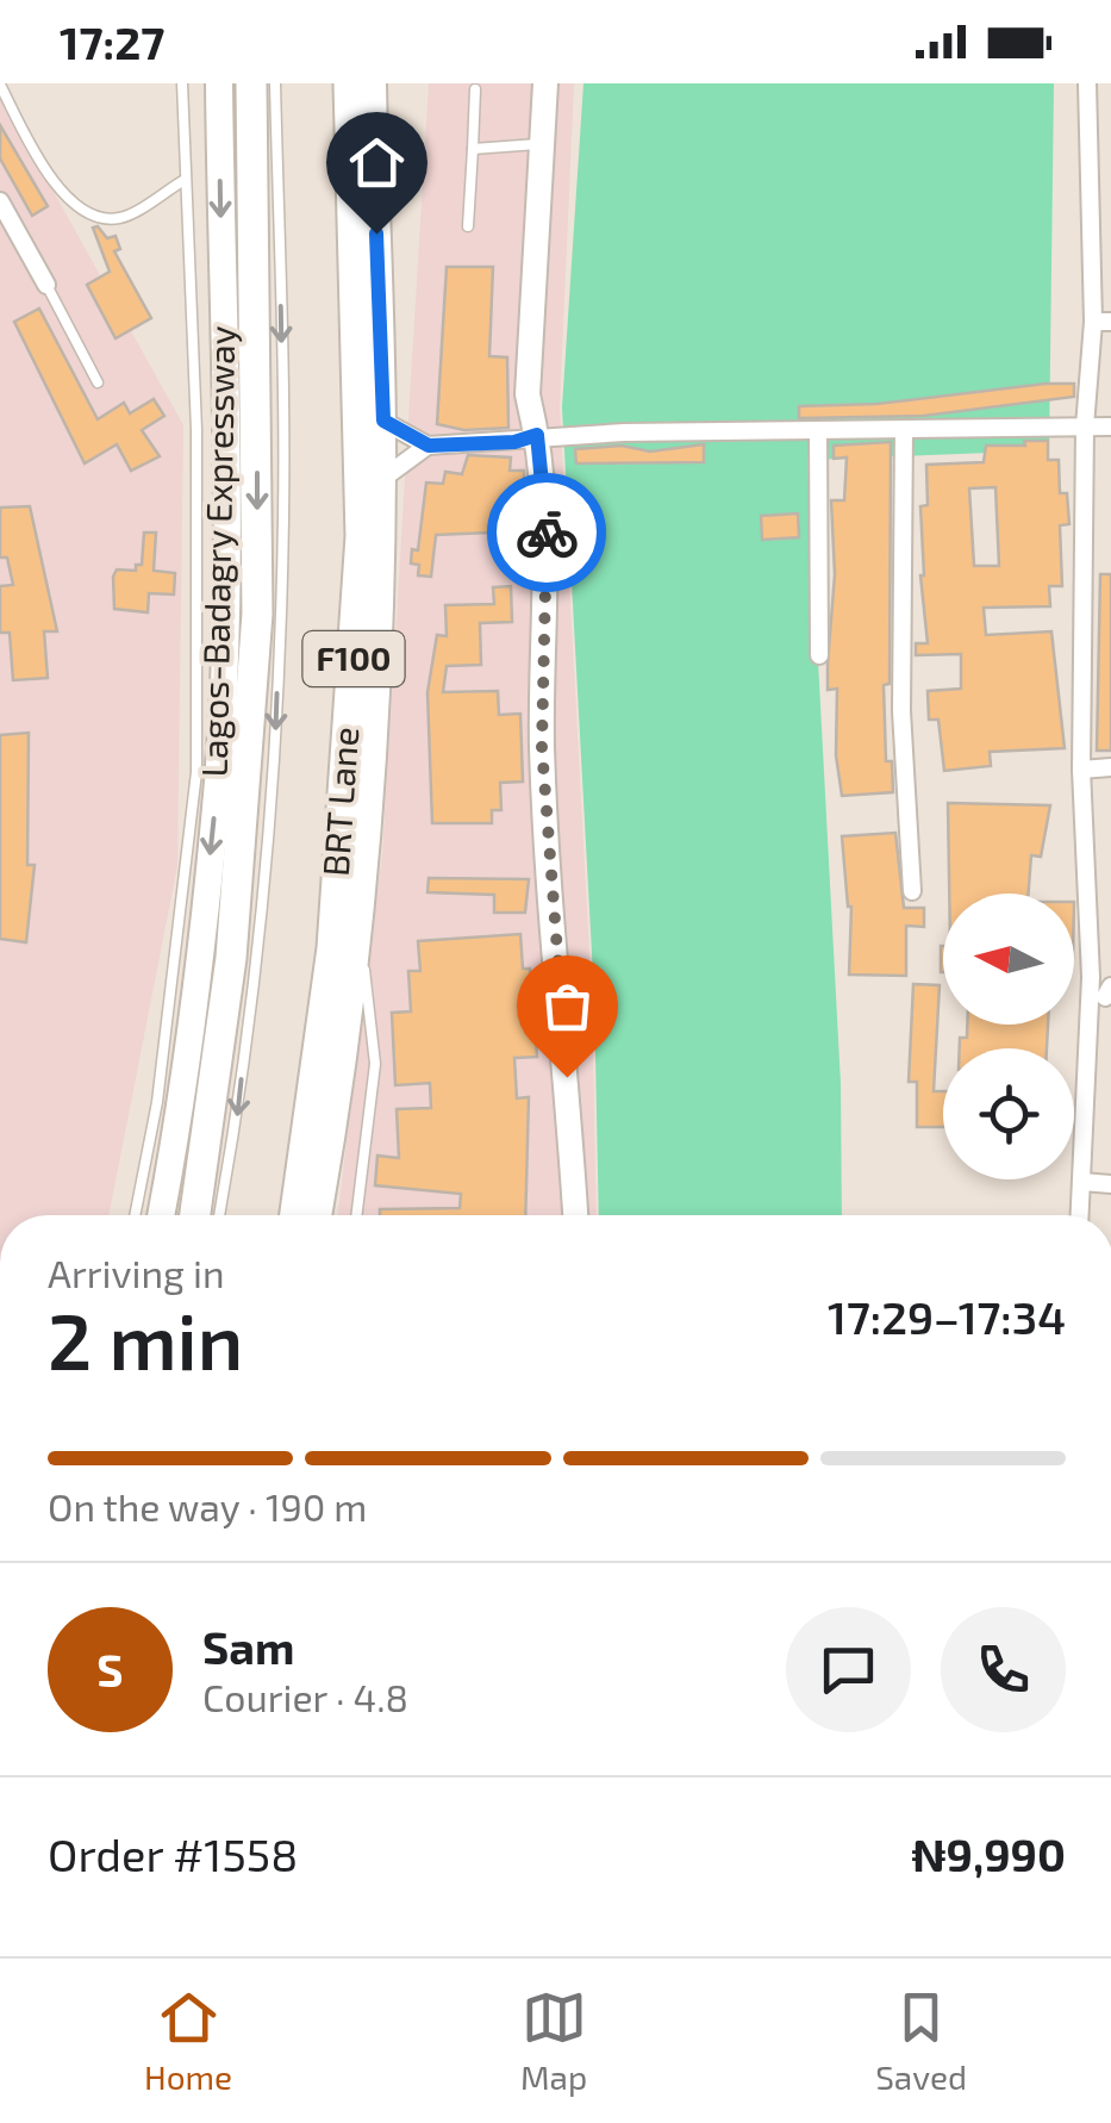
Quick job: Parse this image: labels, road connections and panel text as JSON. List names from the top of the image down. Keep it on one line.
{"streets":{"highway":["Lagos-Badagry Expressway","F100"],"lane":["BRT Lane"]},"north":"left","page":{"status":"17:27","heading":["2 min","Arriving in","17:29–17:34"],"panel":["Sam","Courier · 4.8","Order #1558","₦9,990"],"bar":"On the way · 190 m","round":"S","tabs":["Home","Map","Saved"]}}
